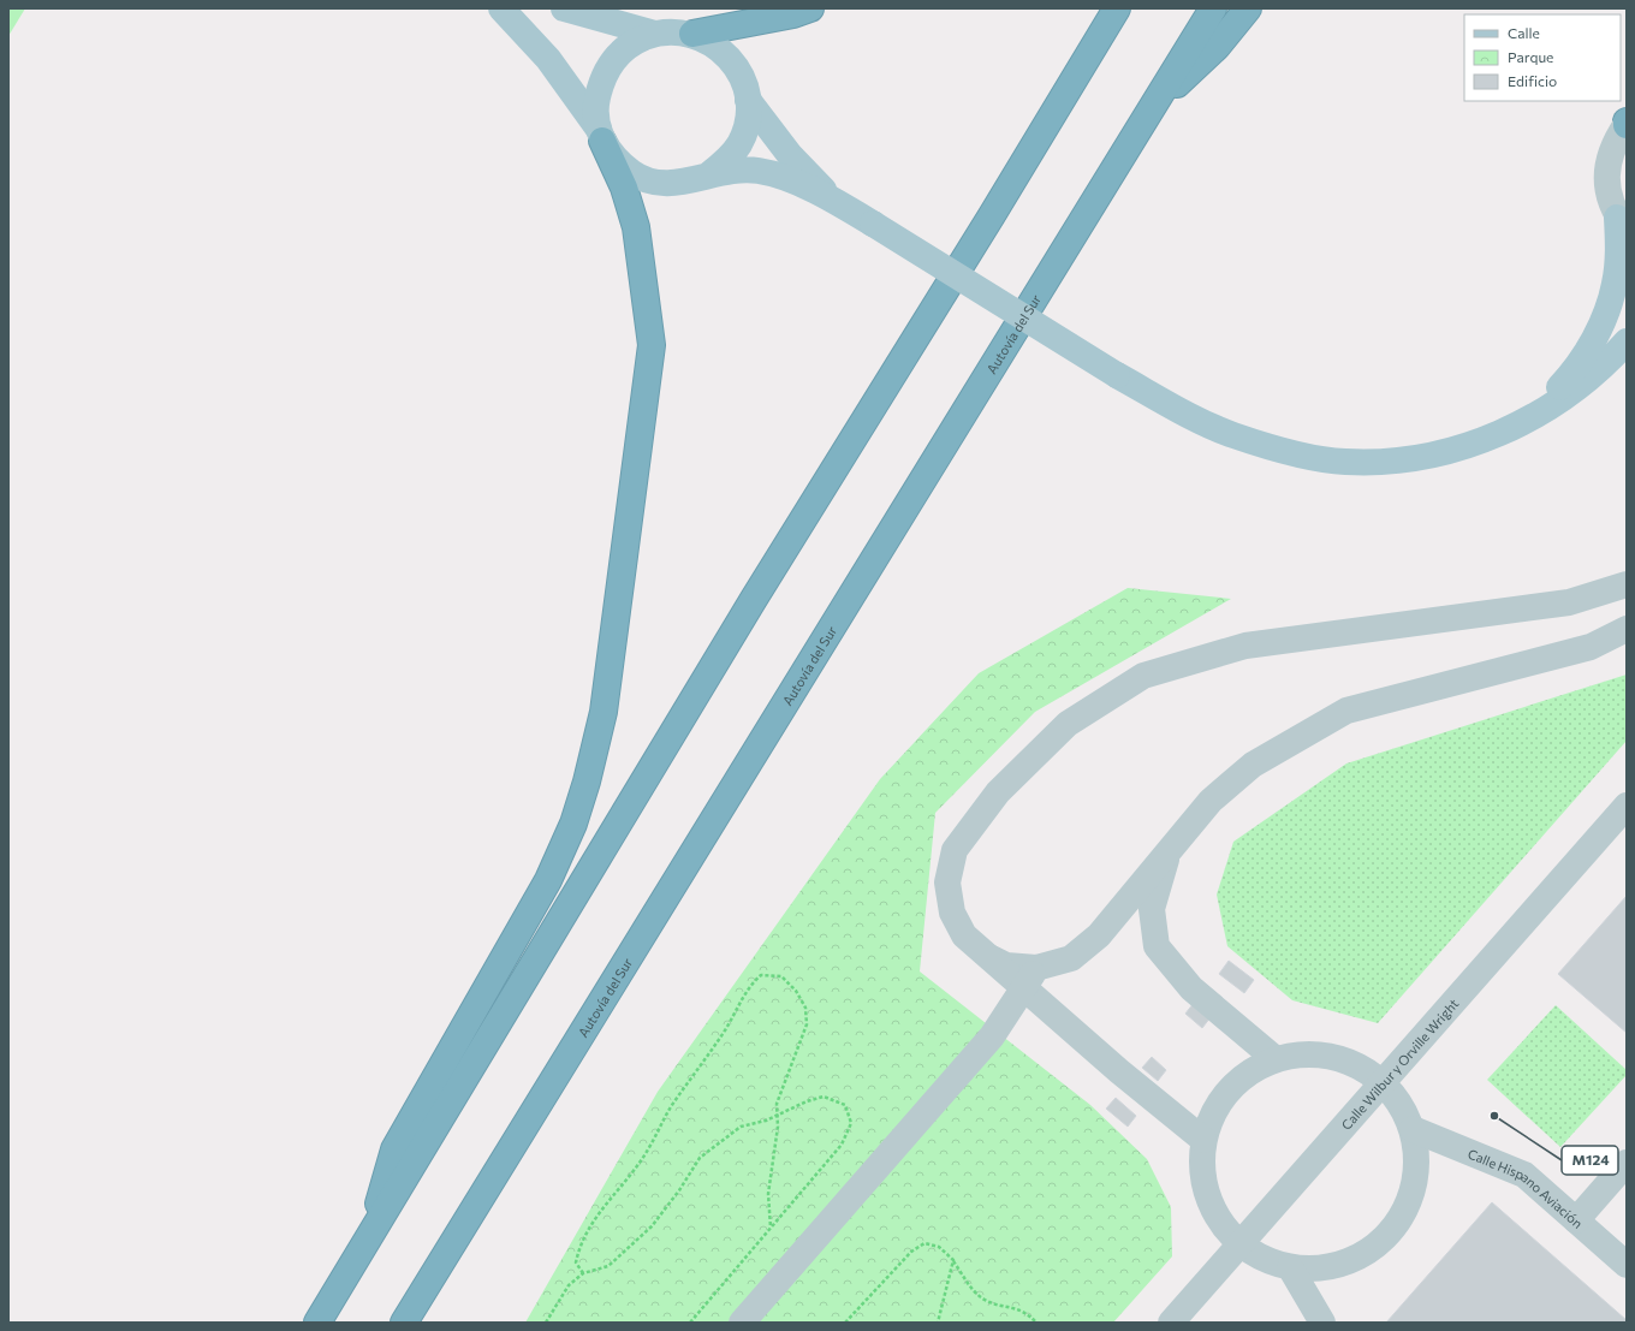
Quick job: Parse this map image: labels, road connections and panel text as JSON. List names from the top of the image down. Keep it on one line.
{"streets":{"highway":["Autovía del Sur"],"street":["Calle Wilbur y Orville Wright","Calle Hispano Aviación"]},"places":["M124"],"legend":["Calle","Parque","Edificio"]}
